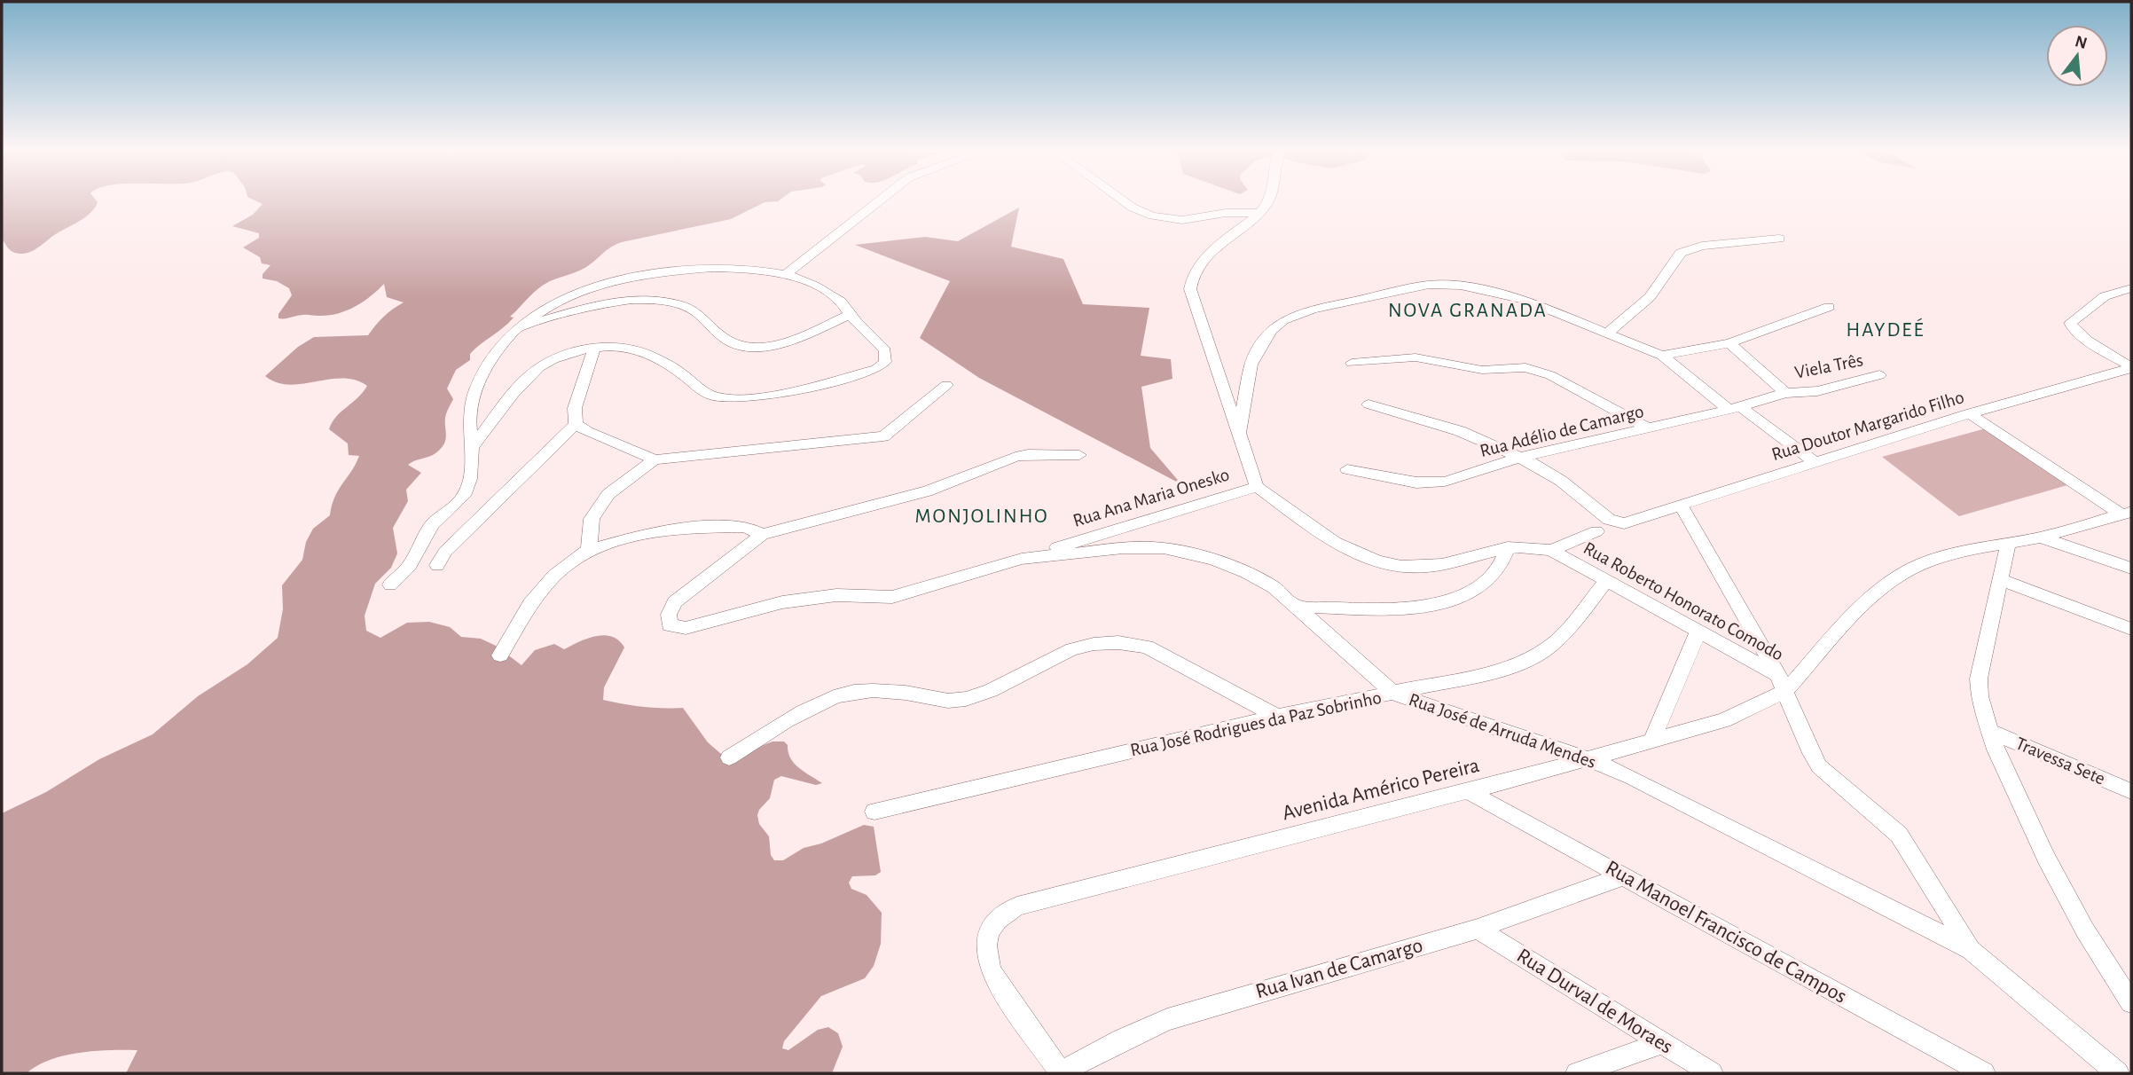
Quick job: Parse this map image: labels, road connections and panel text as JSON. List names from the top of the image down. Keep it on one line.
{"streets":{"street":["Viela Três","Rua Doutor Margarido Filho","Rua Adélio de Camargo","Rua Ana Maria Onesko","Rua Roberto Honorato Comodo","Rua José Rodrigues da Paz Sobrinho","Rua José de Arruda Mendes","Travessa Sete","Avenida Américo Pereira","Rua Manoel Francisco de Campos","Rua Ivan de Camargo","Rua Durval de Moraes"]},"crossings":[["Viela Três","Rua Adélio de Camargo"],["Rua Doutor Margarido Filho","Rua Adélio de Camargo"],["Rua Ana Maria Onesko","Rua Roberto Honorato Comodo"],["Rua Ana Maria Onesko","Rua José de Arruda Mendes"],["Rua Roberto Honorato Comodo","Rua José Rodrigues da Paz Sobrinho"],["Rua Roberto Honorato Comodo","Rua José de Arruda Mendes"],["Rua Roberto Honorato Comodo","Avenida Américo Pereira"],["Rua José Rodrigues da Paz Sobrinho","Rua José de Arruda Mendes"],["Rua José de Arruda Mendes","Avenida Américo Pereira"],["Avenida Américo Pereira","Rua Manoel Francisco de Campos"],["Avenida Américo Pereira","Rua Ivan de Camargo"],["Rua Manoel Francisco de Campos","Rua Ivan de Camargo"],["Rua Ivan de Camargo","Rua Durval de Moraes"]],"districts":["NOVA GRANADA","HAYDEÉ","MONJOLINHO"],"north":"top"}
